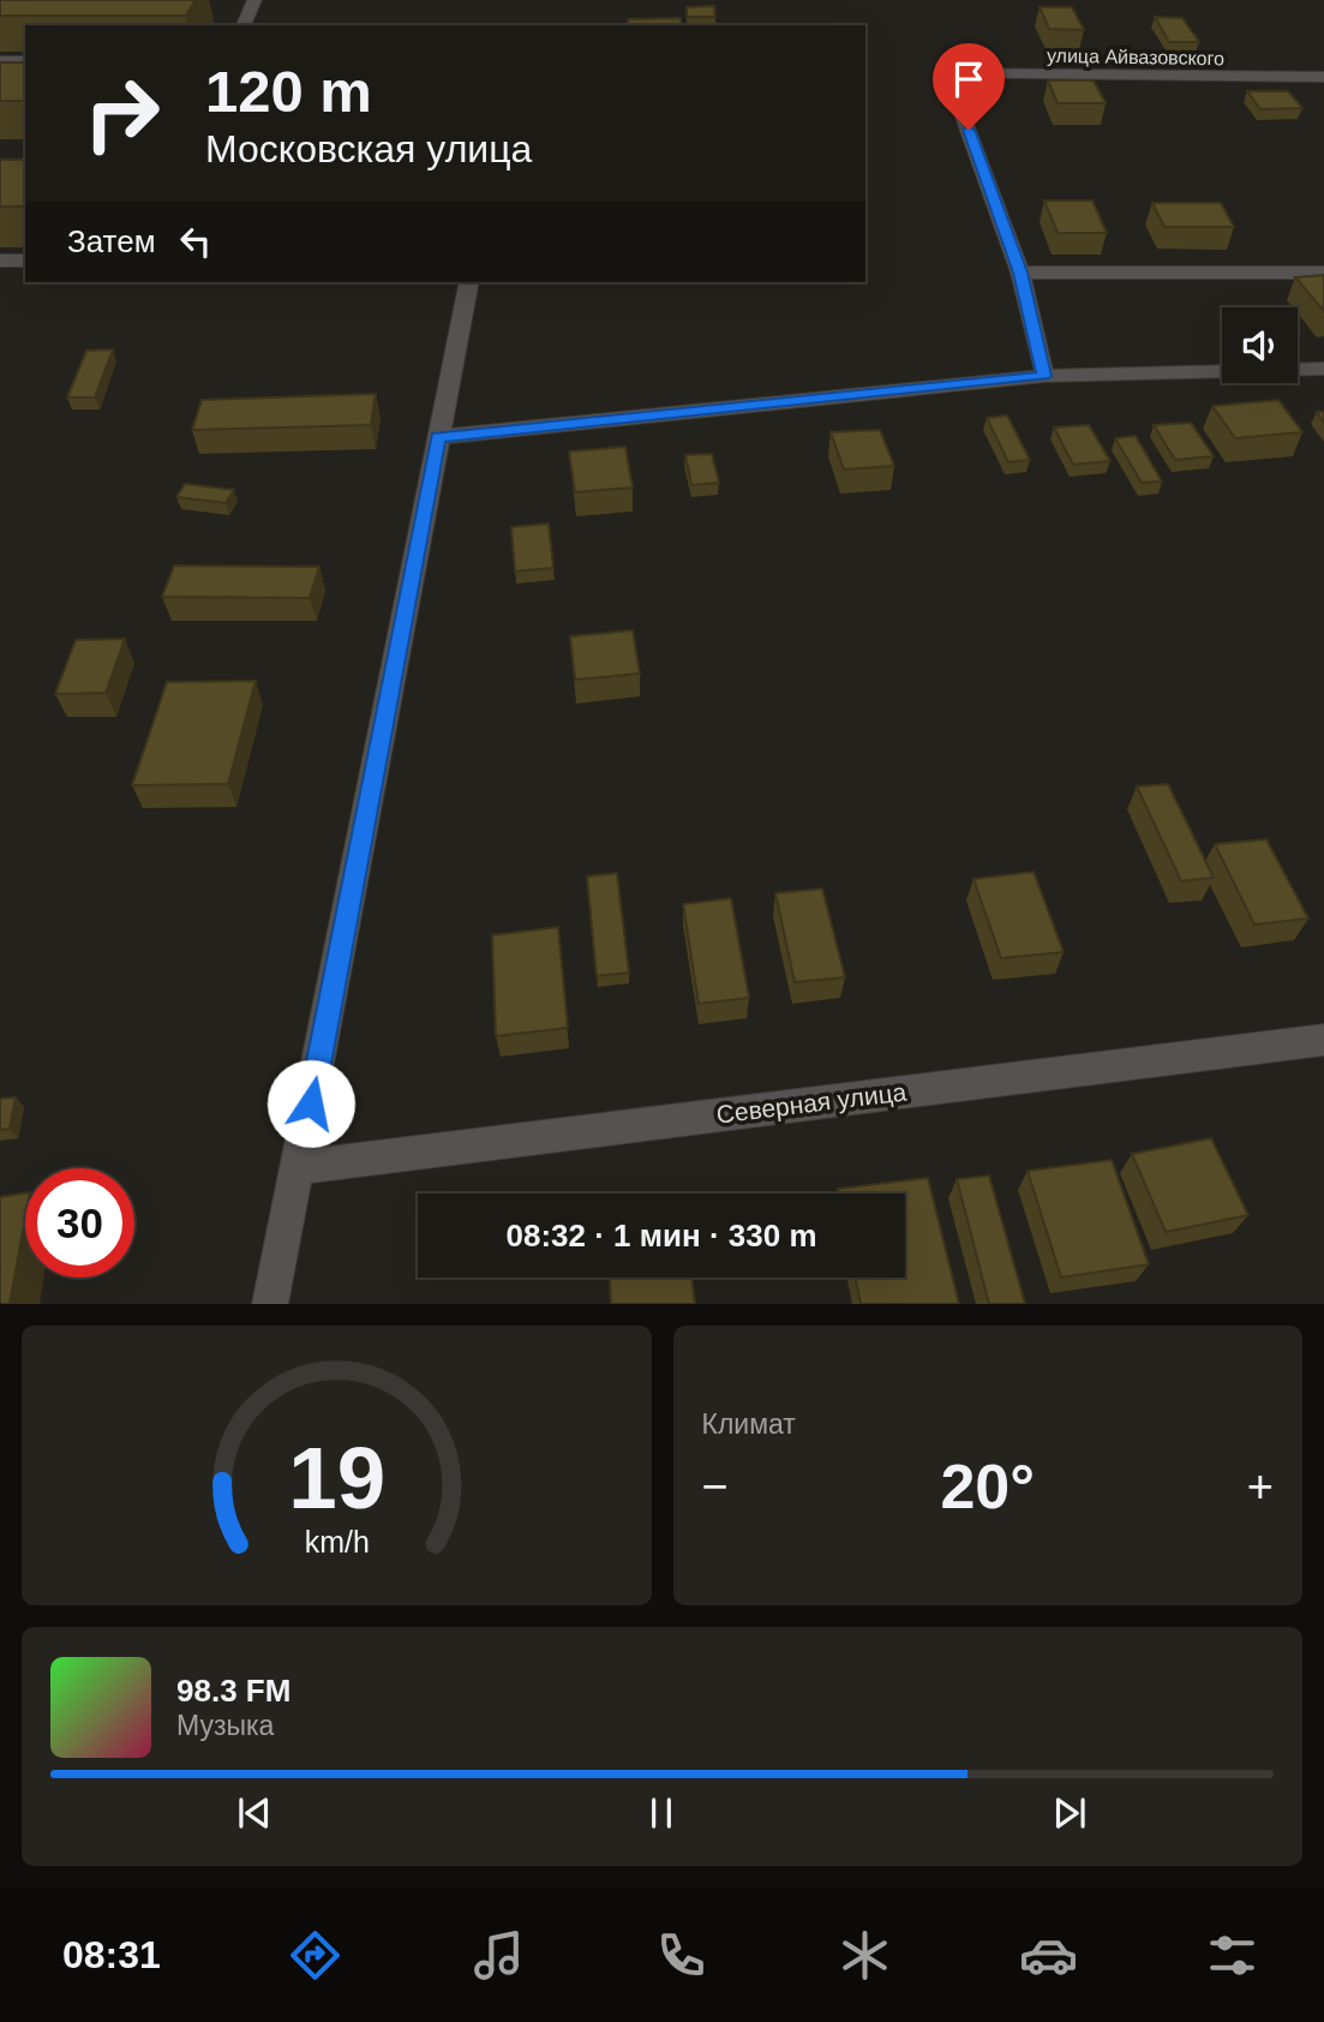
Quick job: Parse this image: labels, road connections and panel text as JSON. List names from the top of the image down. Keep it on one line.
{"streets":{"street":["улица Айвазовского","Северная улица"]},"page":{"turn":["120 m","Московская улица"],"then":"Затем","limit":"30","trip":"08:32 · 1 мин · 330 m","tile":"Климат","heat":["−","20°","+"],"song":["98.3 FM","Музыка"],"tabs":"08:31","gauge":["19","km/h"]}}
